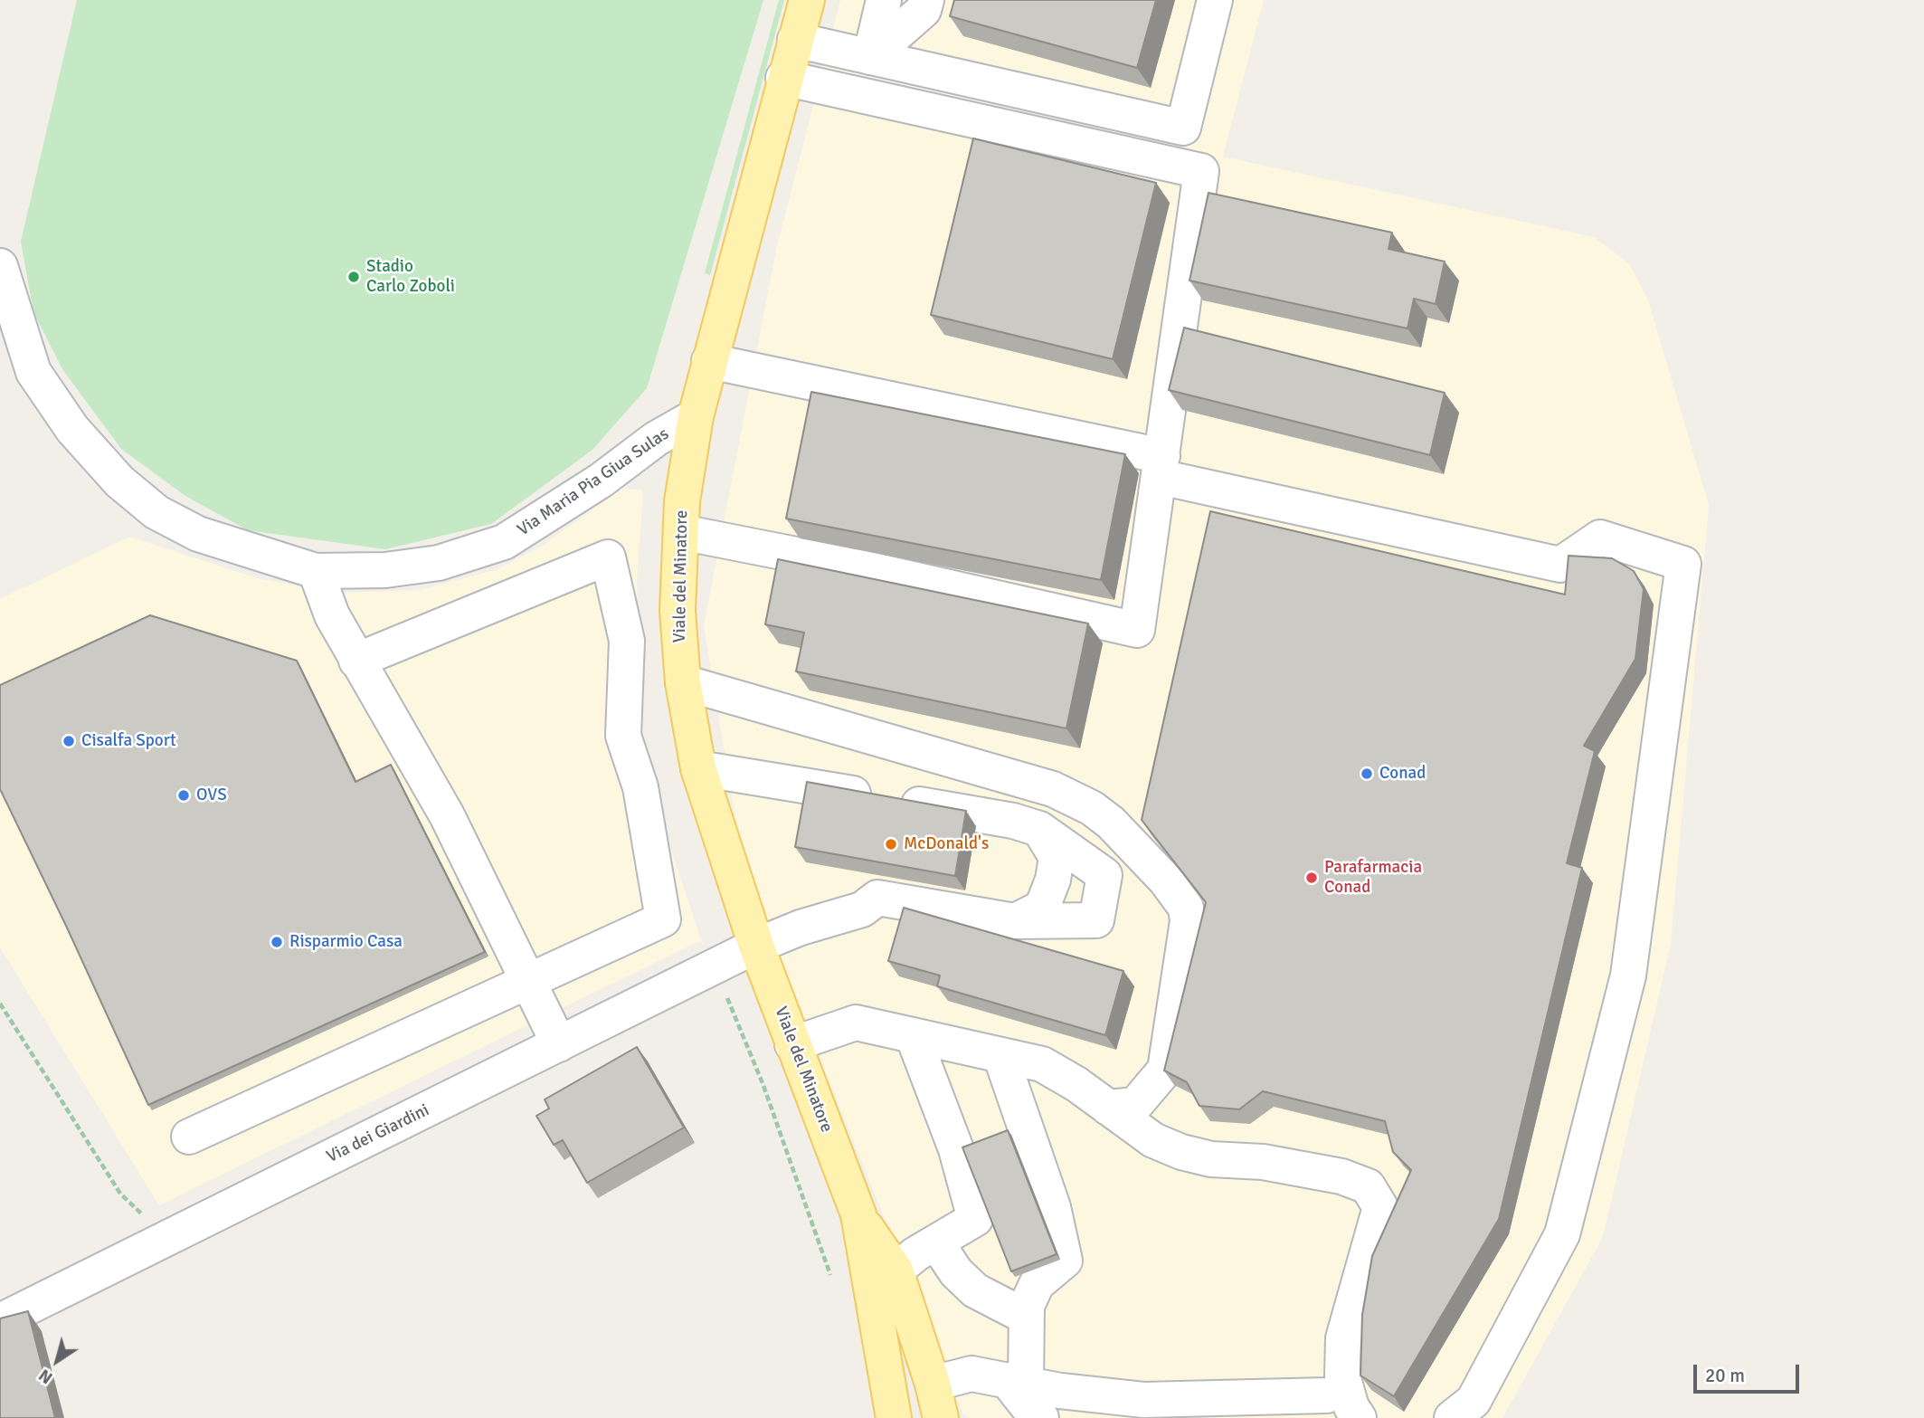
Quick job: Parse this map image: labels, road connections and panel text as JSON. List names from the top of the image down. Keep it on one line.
{"streets":{"main road":["Viale del Minatore"],"street":["Via Maria Pia Giua Sulas","Via dei Giardini"]},"crossings":[["Via Maria Pia Giua Sulas","Viale del Minatore"],["Viale del Minatore","Via dei Giardini"]],"places":["Stadio Carlo Zoboli","Cisalfa Sport","Conad","OVS","McDonald's","Parafarmacia Conad","Risparmio Casa"],"scale_bar":"20 m","north":"bottom left"}
